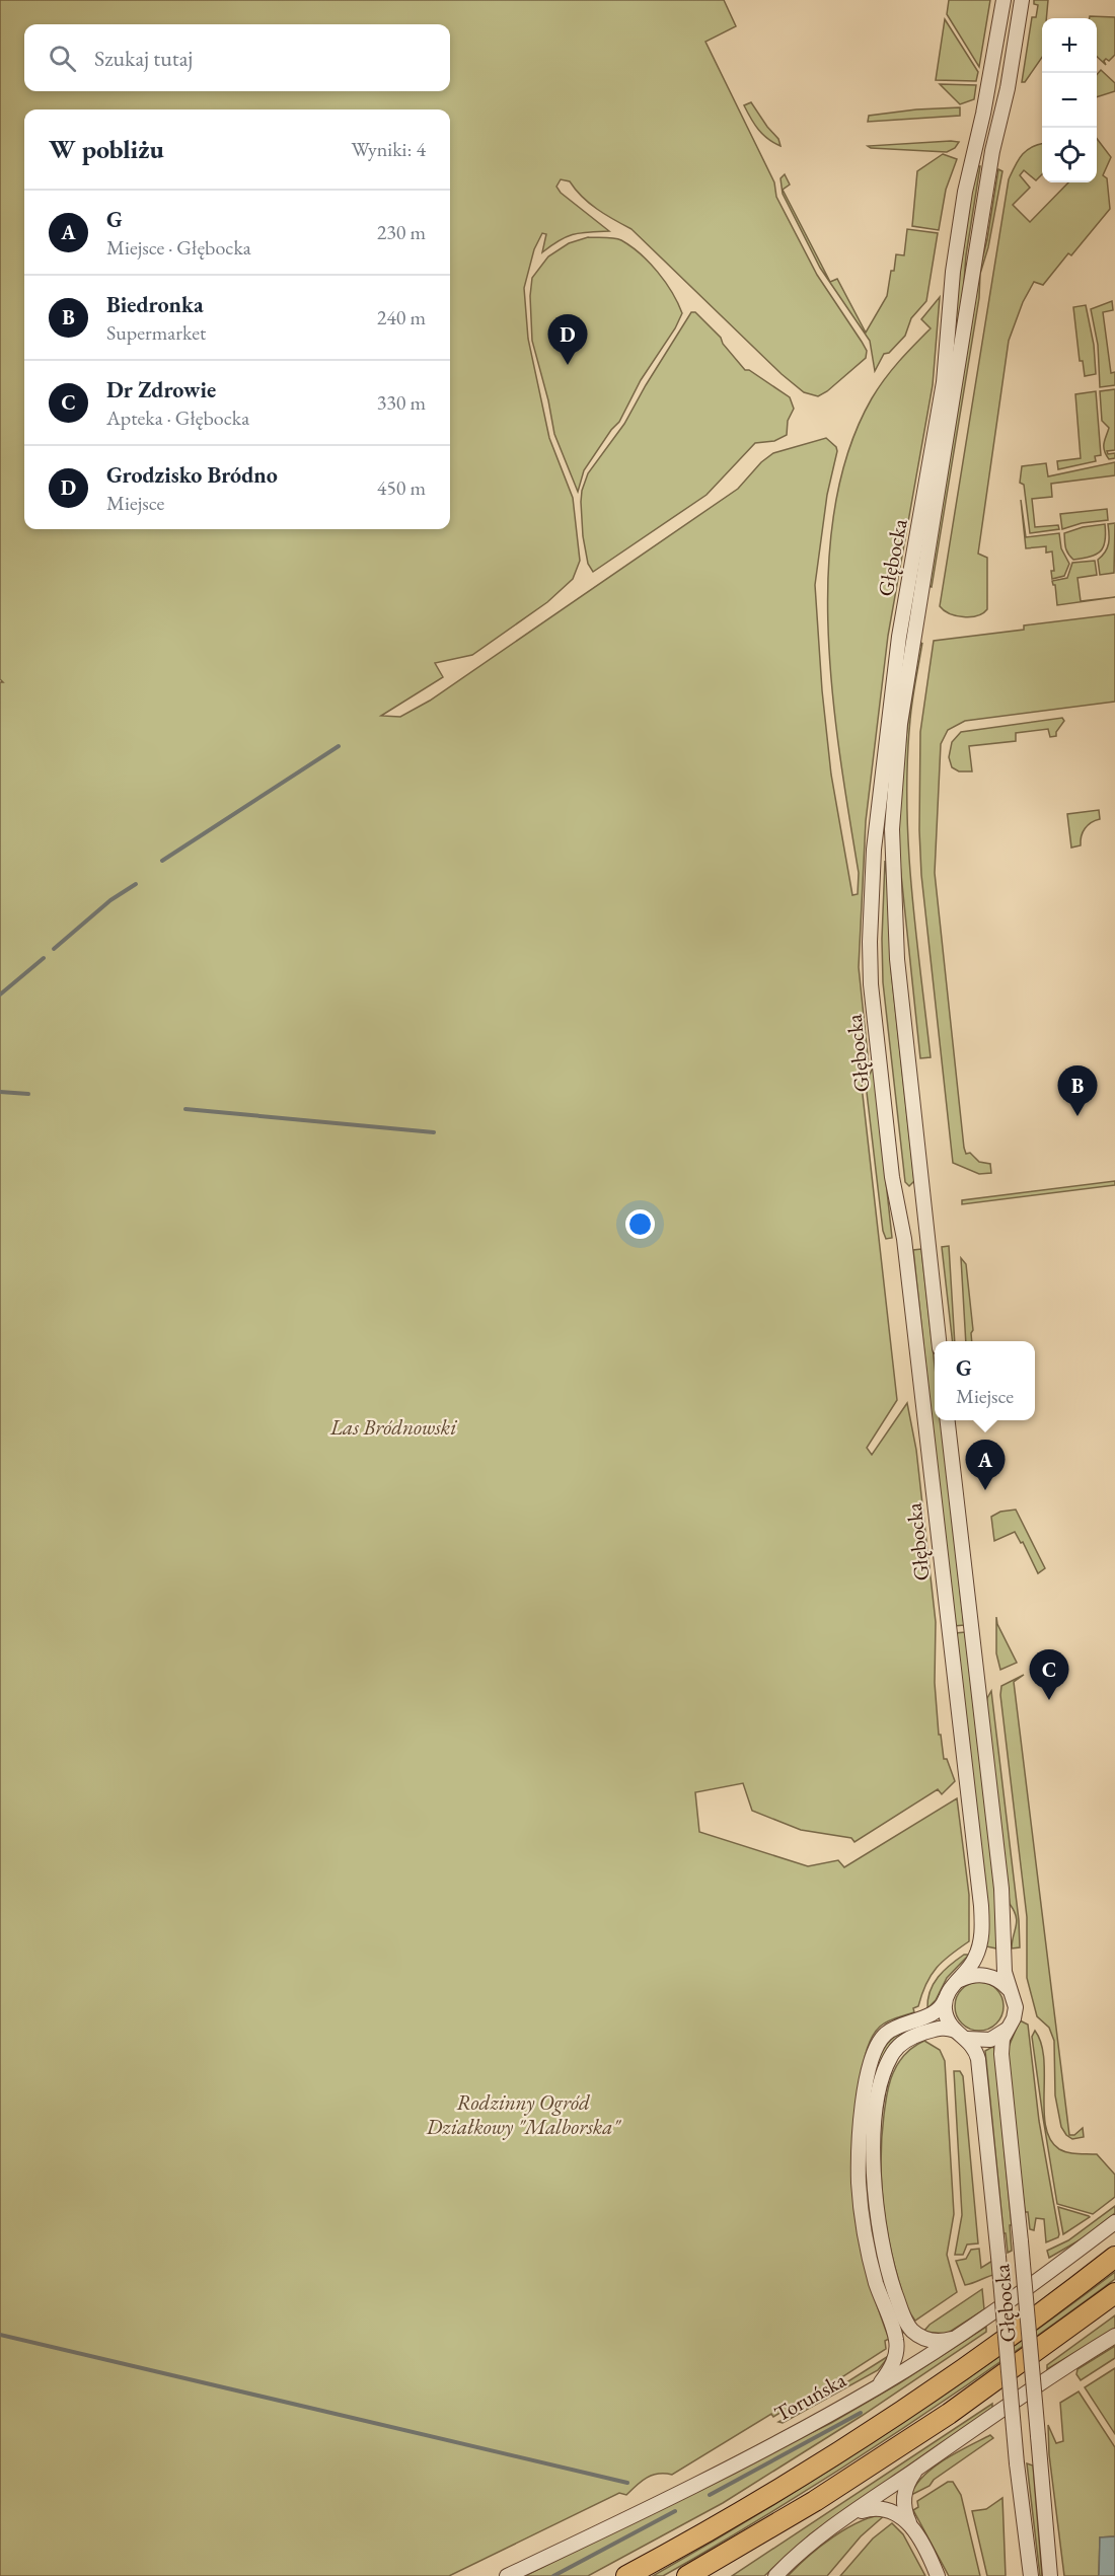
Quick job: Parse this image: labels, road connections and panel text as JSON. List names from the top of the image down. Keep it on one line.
{"streets":{"street":["Głębocka","Toruńska"]},"parks":["Las Bródnowski","Rodzinny Ogród Działkowy \"Malborska\""],"page":{"map_buttons":["+","−"],"search":"Szukaj tutaj","heading":["W pobliżu","Wyniki: 4"],"list":[{"mark":"A","name":"G","note":"Miejsce · Głębocka","value":"230 m"},{"mark":"B","name":"Biedronka","note":"Supermarket","value":"240 m"},{"mark":"C","name":"Dr Zdrowie","note":"Apteka · Głębocka","value":"330 m"},{"mark":"D","name":"Grodzisko Bródno","note":"Miejsce","value":"450 m"}],"pins":["D","B","A","C"],"popup":["G","Miejsce"]}}
